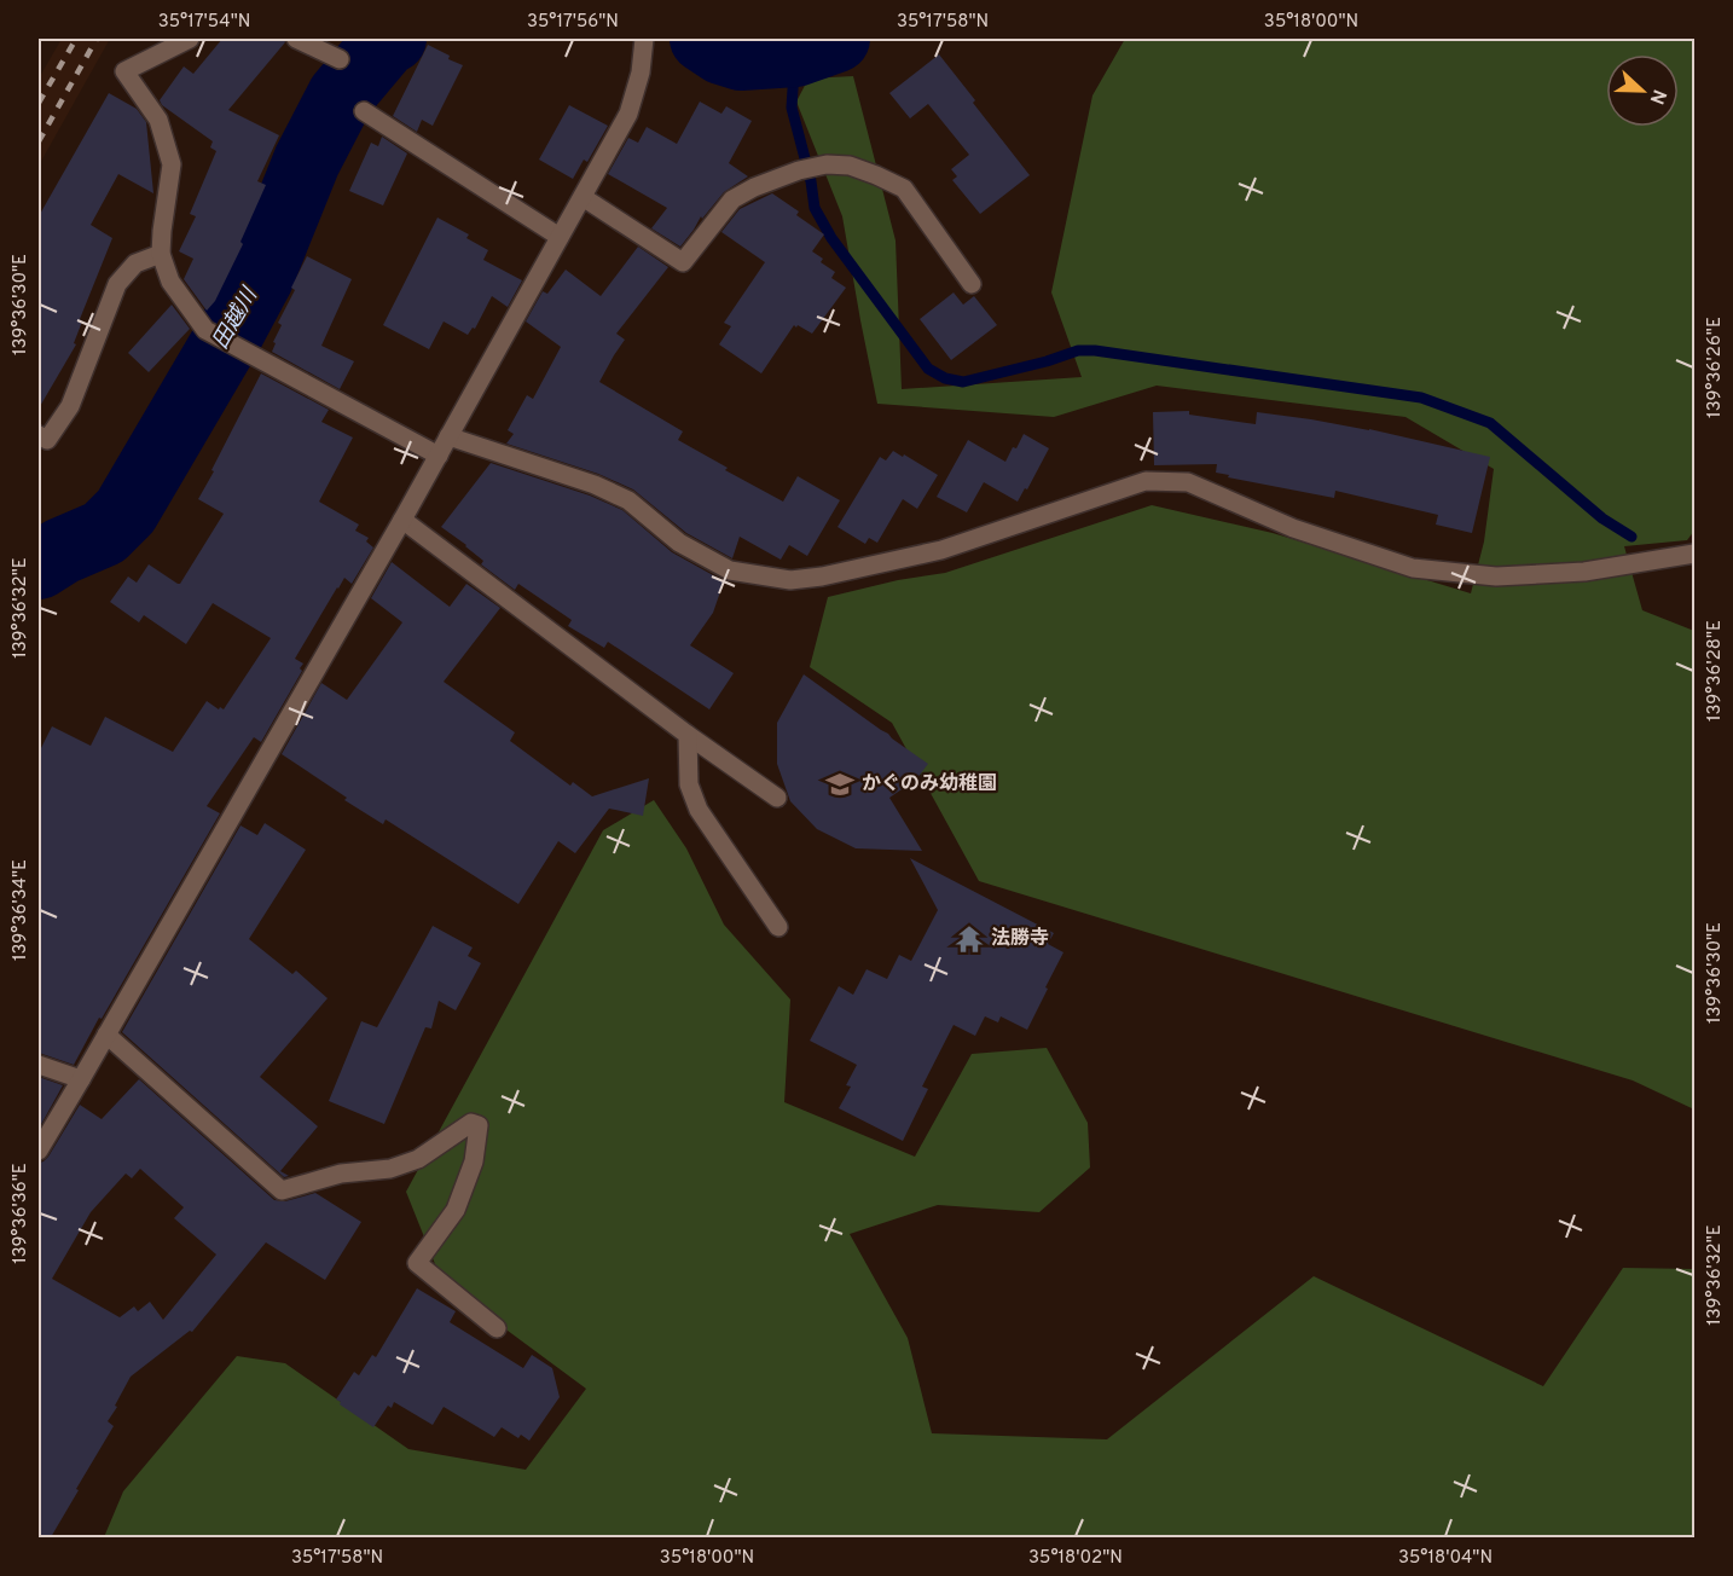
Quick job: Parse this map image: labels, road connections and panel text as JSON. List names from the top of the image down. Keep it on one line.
{"water":["田越川"],"places":{"school or university":["かぐのみ幼稚園"],"temple":["法勝寺"]},"north":"right","coordinates":["35°17'54\"N","35°17'56\"N","35°17'58\"N","35°18'00\"N","139°36'30\"E","139°36'26\"E","139°36'32\"E","139°36'28\"E","139°36'34\"E","139°36'36\"E","35°18'02\"N","35°18'04\"N"]}
